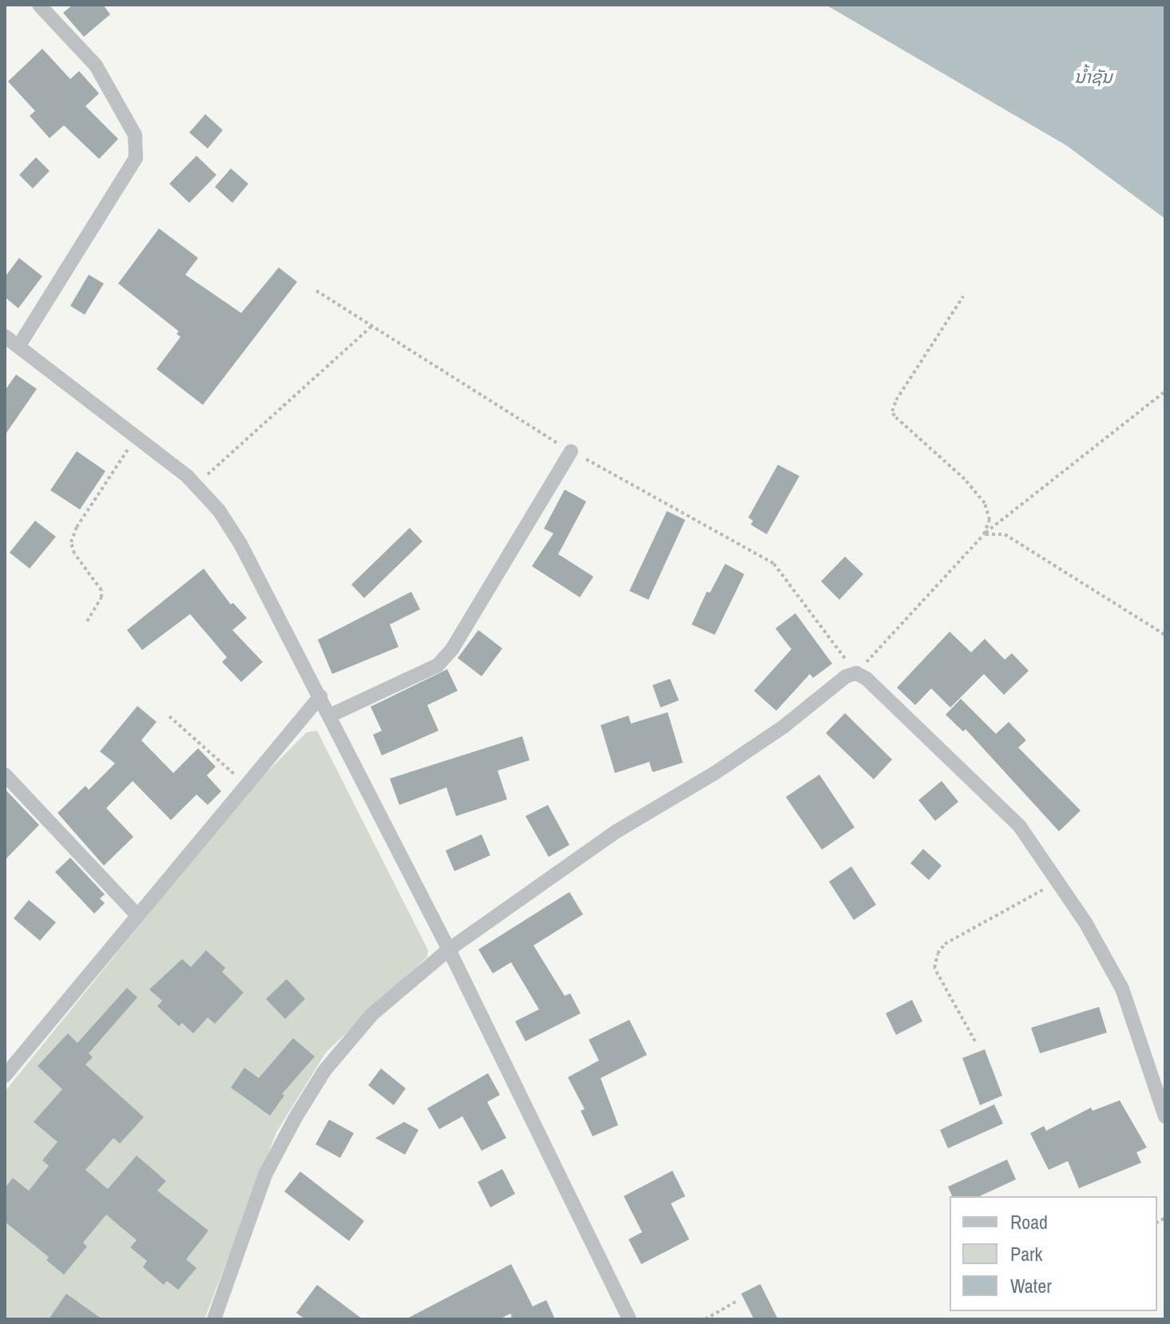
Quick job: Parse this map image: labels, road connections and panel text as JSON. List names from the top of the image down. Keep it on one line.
{"water":["ນ້ຳຊັນ"],"legend":["Road","Park","Water"]}
